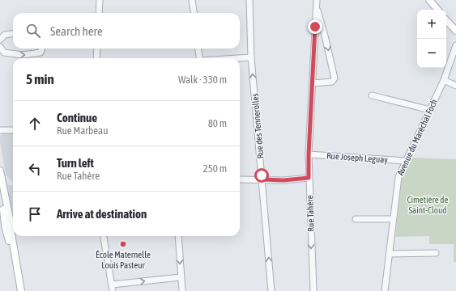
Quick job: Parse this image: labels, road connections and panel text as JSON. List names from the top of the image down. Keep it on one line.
{"streets":{"street":["Rue des Tennerolles","Avenue du Maréchal Foch","Rue Joseph Leguay","Rue Tahère"]},"crossings":[["Avenue du Maréchal Foch","Rue Joseph Leguay"],["Rue Joseph Leguay","Rue Tahère"]],"one_way":["Rue des Tennerolles","Rue Tahère"],"parks":["Cimetière de Saint-Cloud"],"places":["École Maternelle Louis Pasteur"],"page":{"map_buttons":["+","−"],"search":"Search here","heading":["5 min","Walk · 330 m"],"list":[["Continue","Rue Marbeau","80 m"],["Turn left","Rue Tahère","250 m"],"Arrive at destination"]}}
